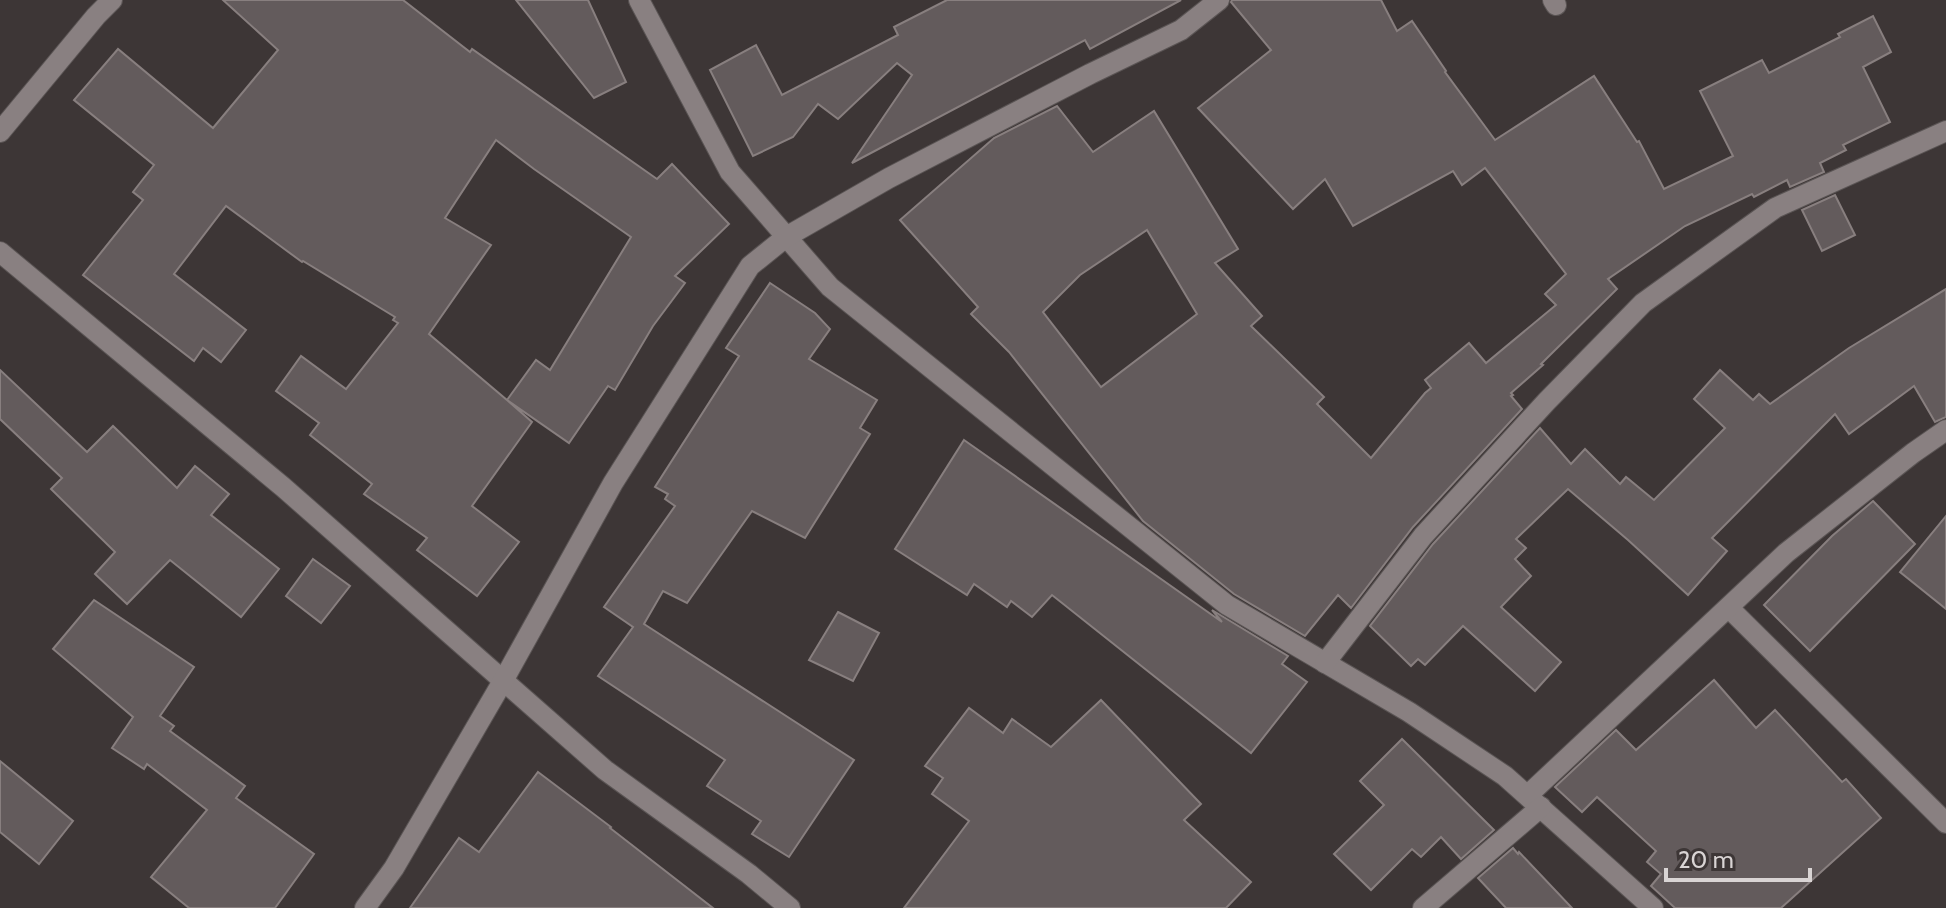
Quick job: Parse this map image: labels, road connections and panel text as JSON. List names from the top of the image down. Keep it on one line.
{"scale_bar":"20 m"}
